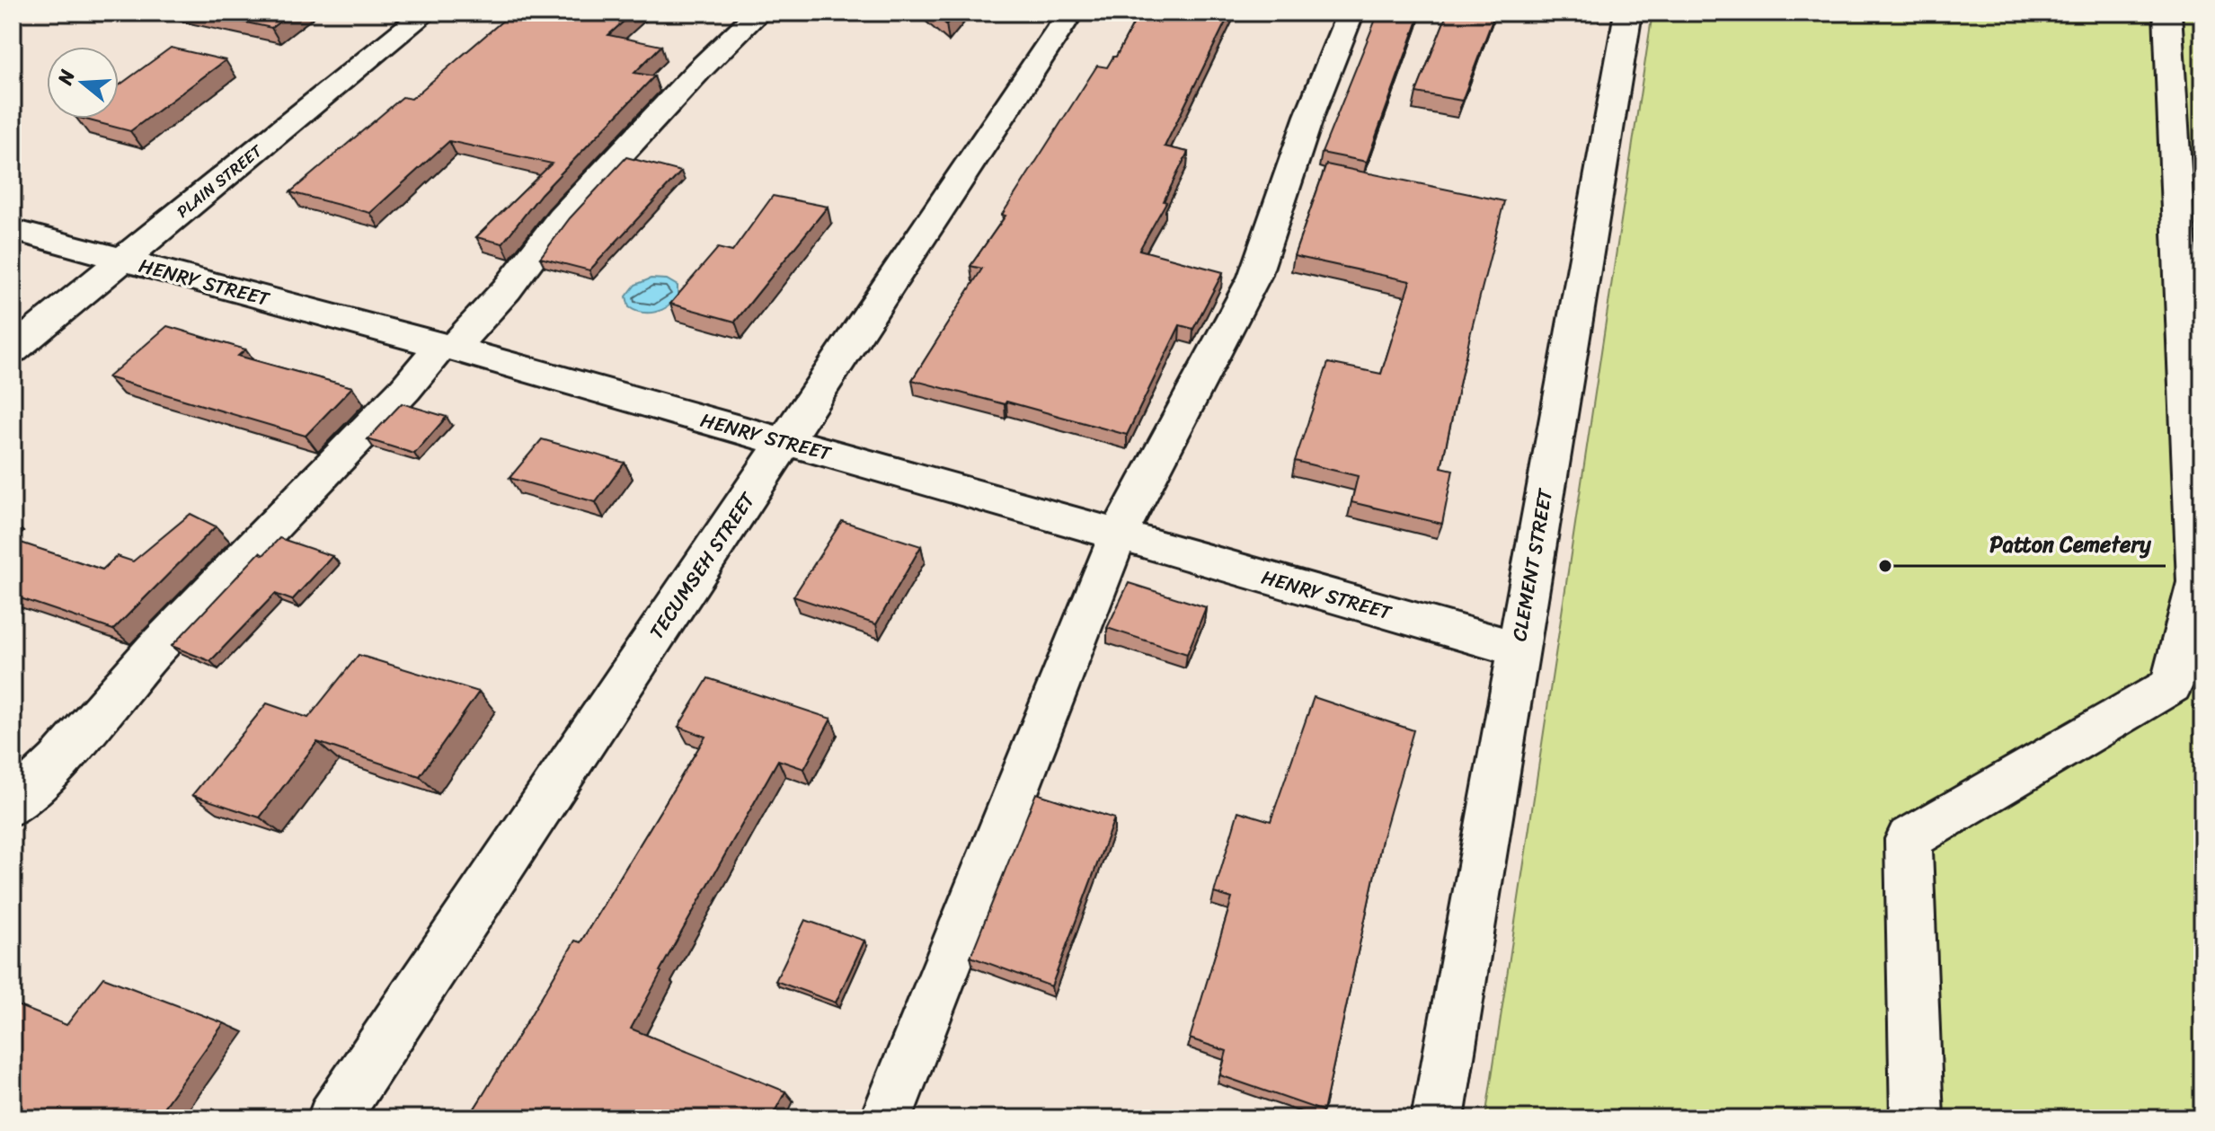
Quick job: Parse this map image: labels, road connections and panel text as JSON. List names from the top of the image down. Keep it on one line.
{"streets":{"street":["PLAIN STREET","HENRY STREET","CLEMENT STREET","TECUMSEH STREET"]},"crossings":[["PLAIN STREET","HENRY STREET"],["HENRY STREET","CLEMENT STREET"],["HENRY STREET","TECUMSEH STREET"]],"places":["Patton Cemetery"],"north":"left"}
